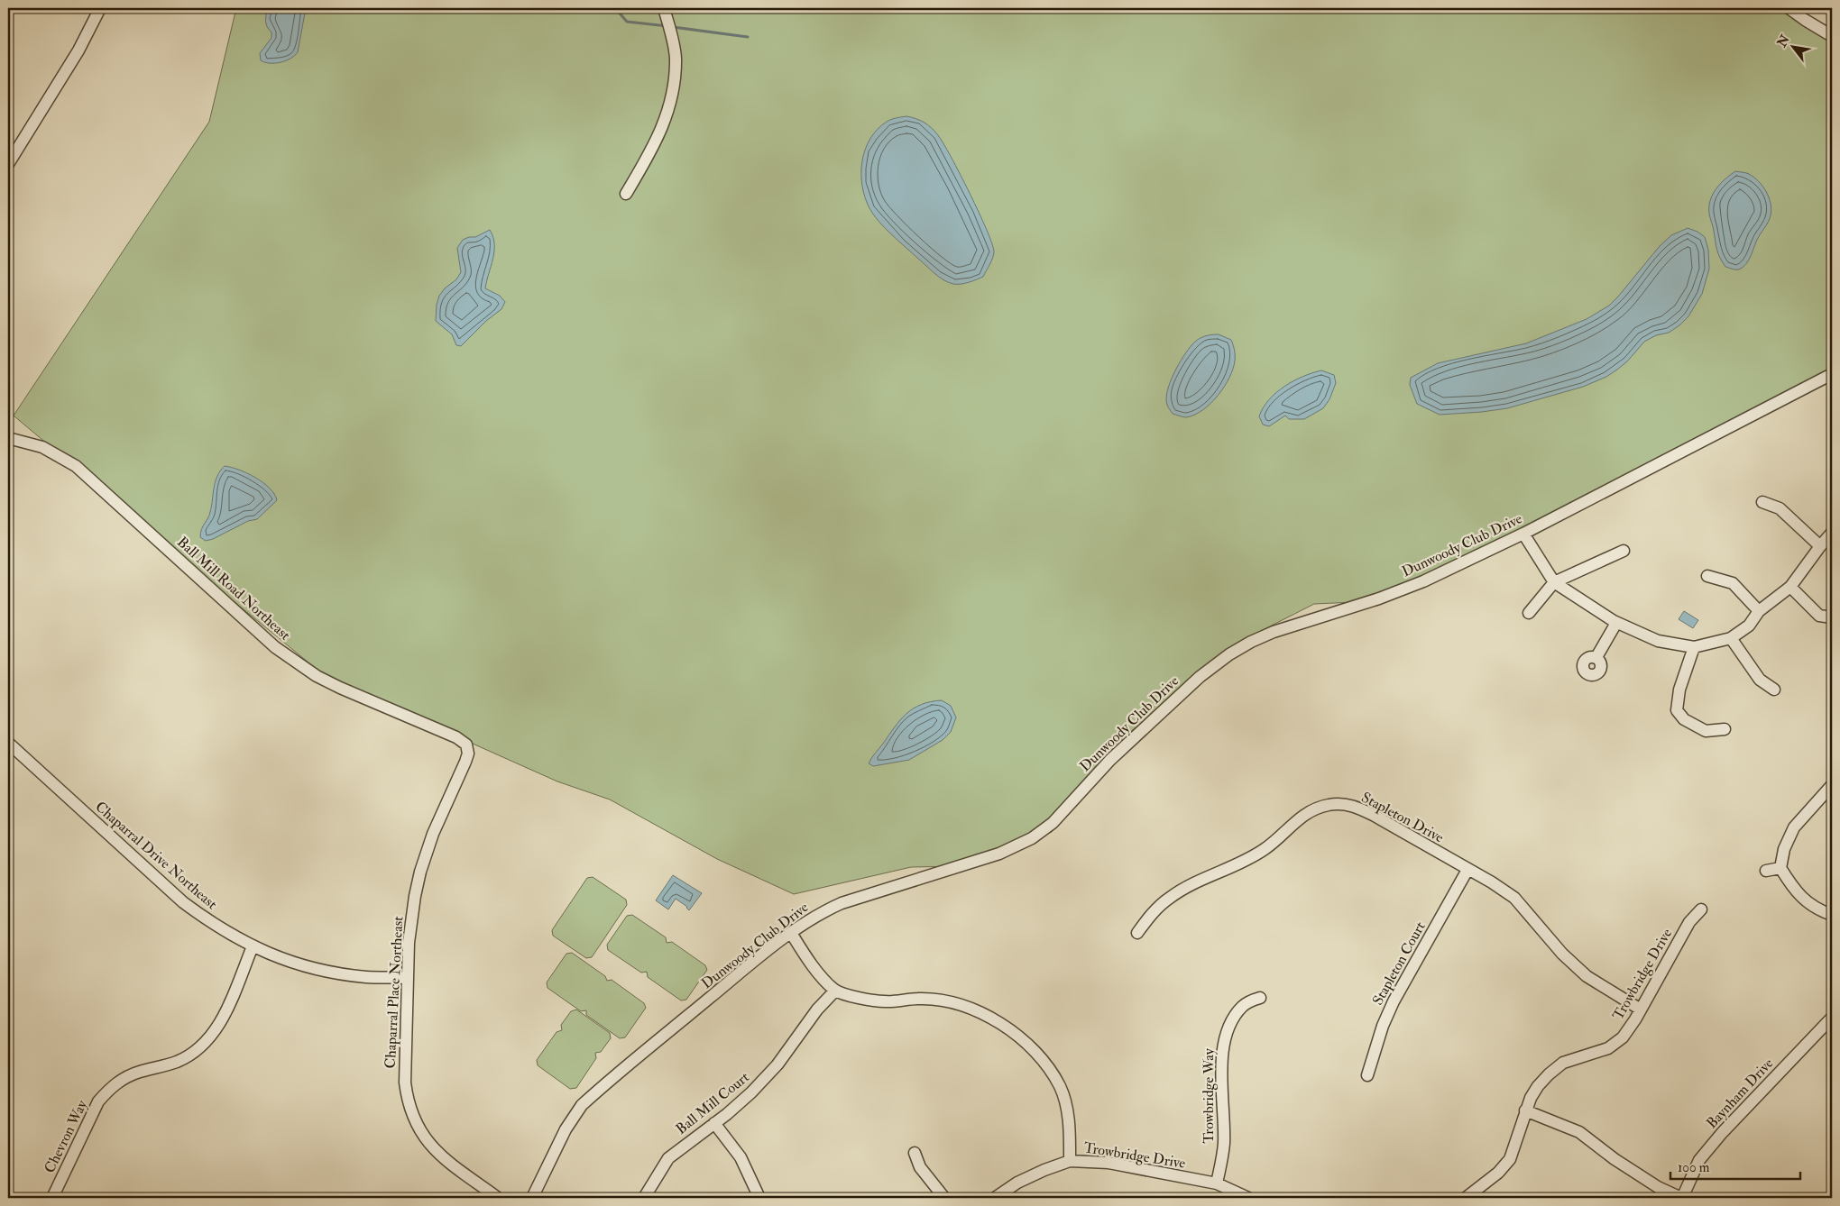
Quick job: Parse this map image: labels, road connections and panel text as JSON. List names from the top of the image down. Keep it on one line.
{"streets":{"street":["Dunwoody Club Drive","Ball Mill Road Northeast","Stapleton Drive","Chaparral Drive Northeast","Stapleton Court","Trowbridge Drive","Chaparral Place Northeast","Baynham Drive","Trowbridge Way","Ball Mill Court","Chevron Way"]},"crossings":[["Ball Mill Road Northeast","Chaparral Place Northeast"],["Stapleton Drive","Stapleton Court"],["Stapleton Drive","Trowbridge Drive"],["Chaparral Drive Northeast","Chaparral Place Northeast"],["Chaparral Drive Northeast","Chevron Way"],["Trowbridge Drive","Trowbridge Way"]],"scale_bar":"100 m","north":"top left"}
